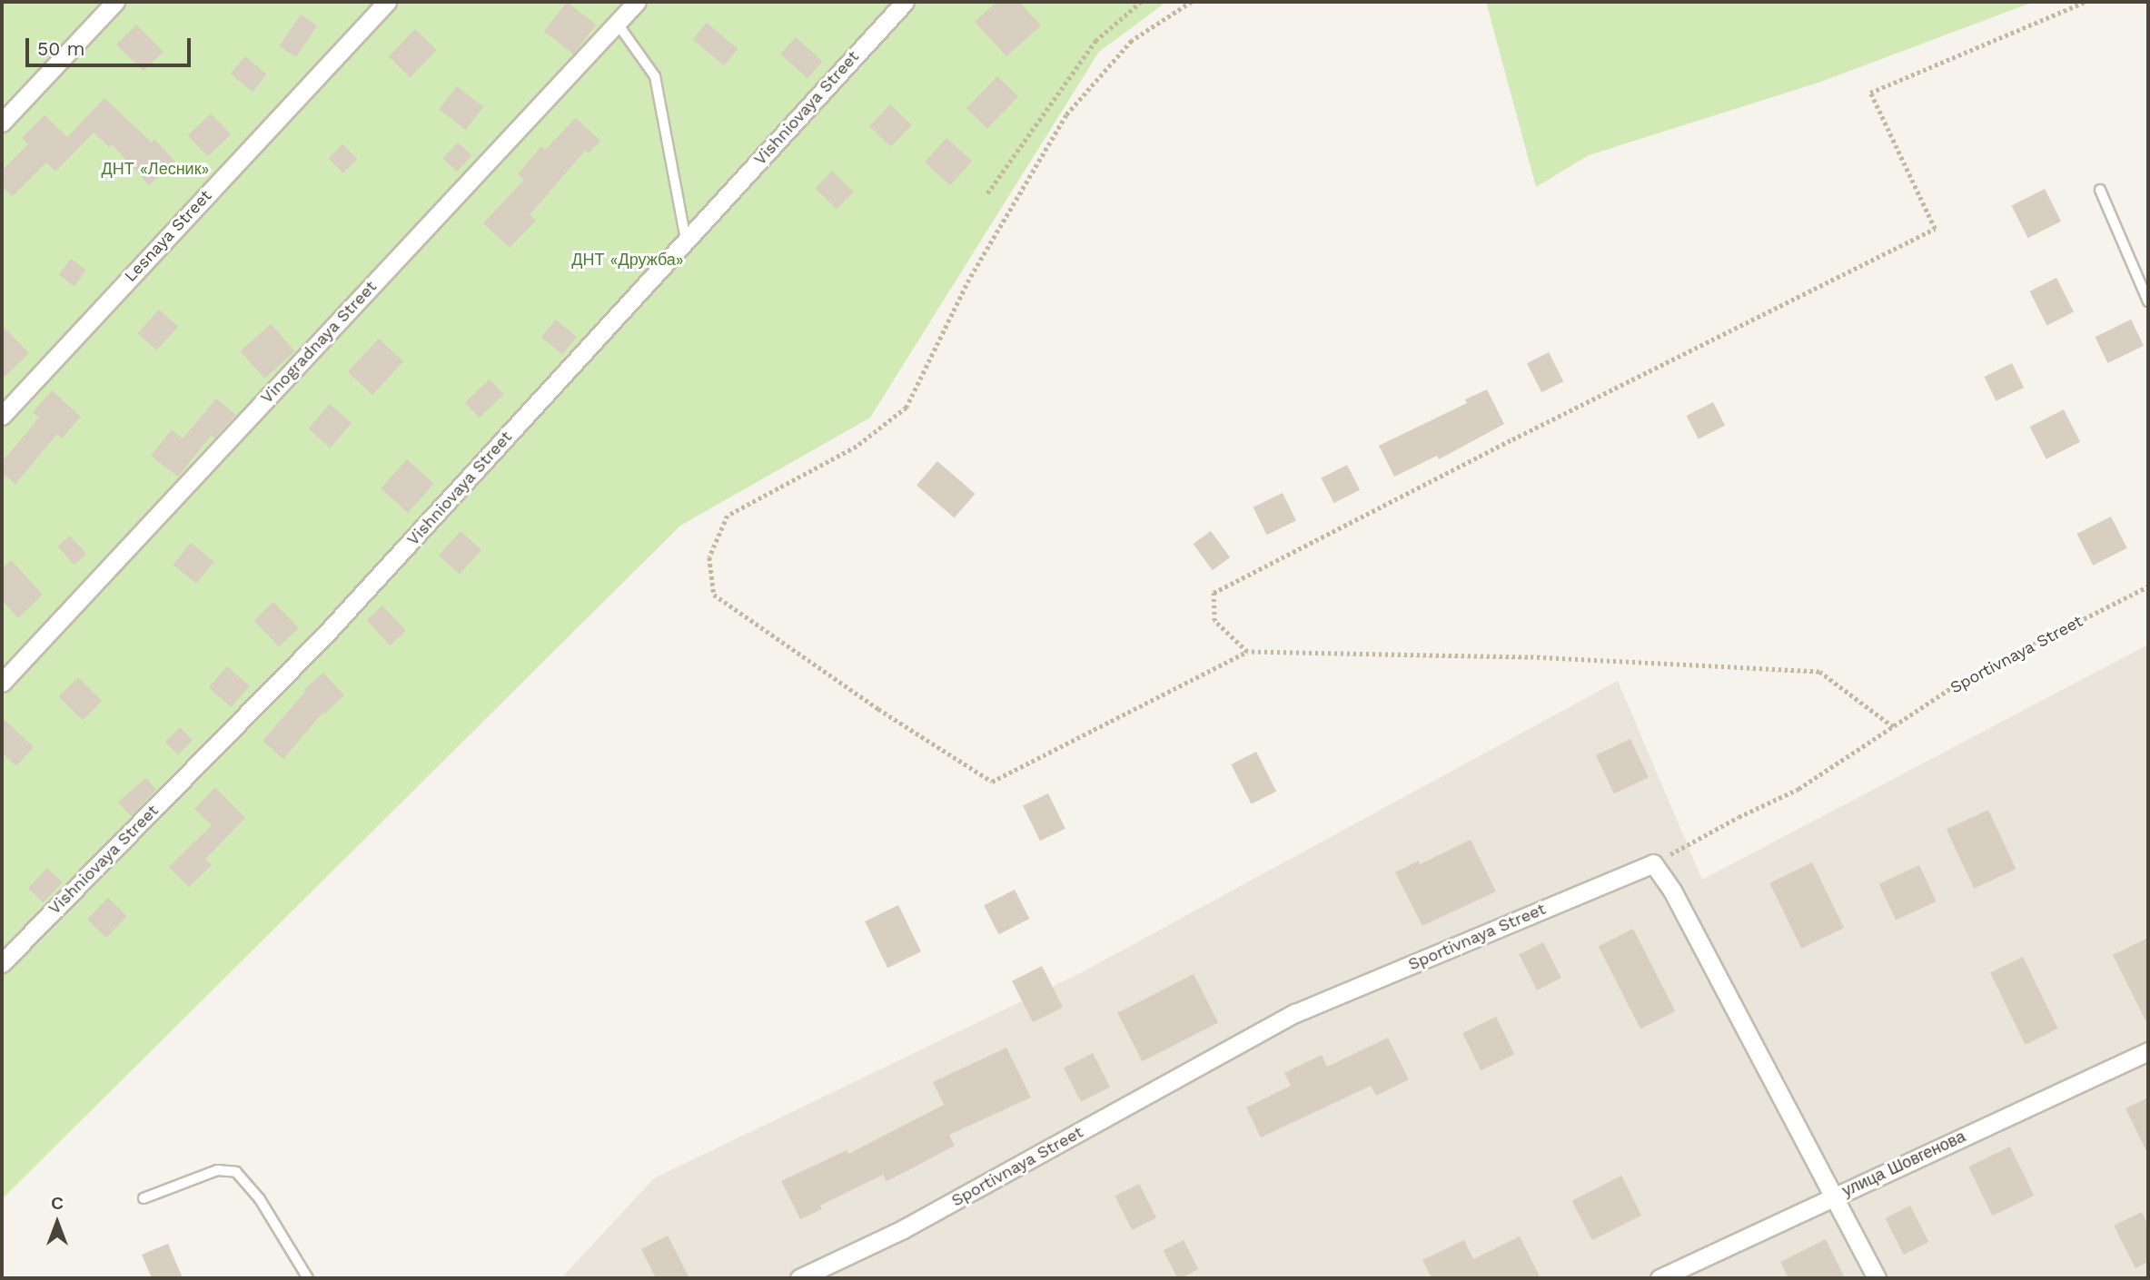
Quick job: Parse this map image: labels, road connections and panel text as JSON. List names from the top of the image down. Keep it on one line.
{"streets":{"street":["Vishniovaya Street","Lesnaya Street","Vinogradnaya Street","Sportivnaya Street","улица Шовгенова"]},"parks":["ДНТ «Лесник»","ДНТ «Дружба»"],"scale_bar":"50 m","north":"top"}
